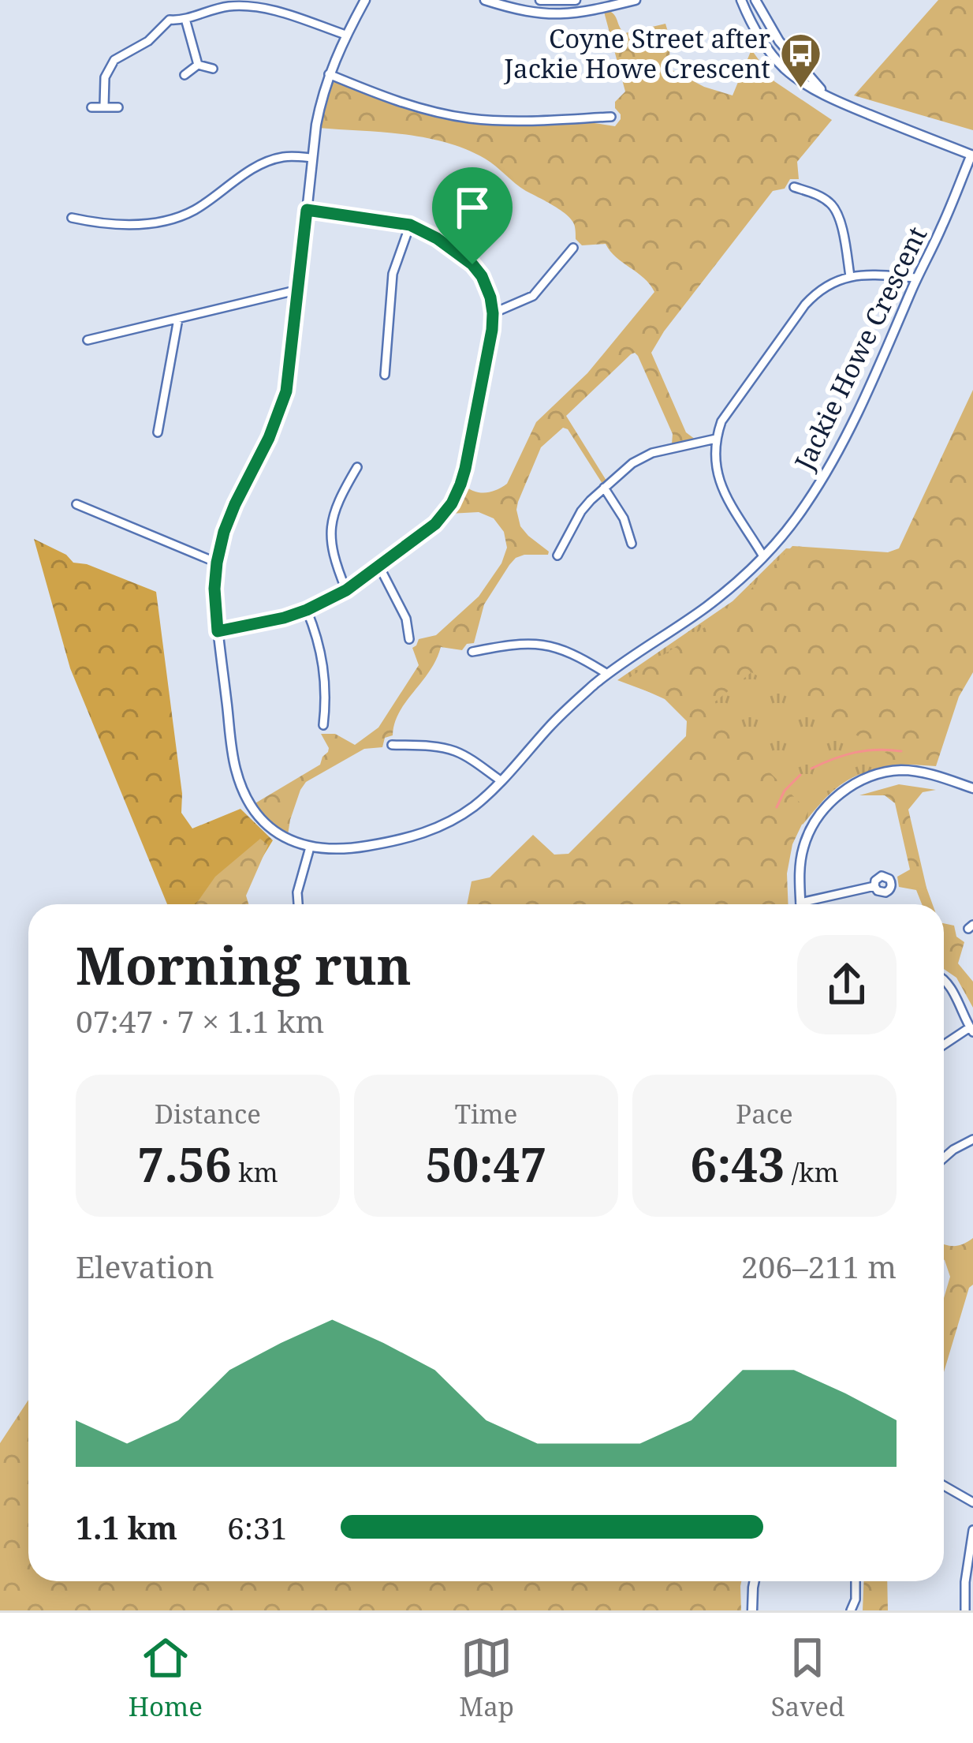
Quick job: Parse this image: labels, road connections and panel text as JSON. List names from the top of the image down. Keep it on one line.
{"streets":{"street":["Jackie Howe Crescent"]},"places":{"bus stop":["Coyne Street after Jackie Howe Crescent"]},"page":{"heading":["Morning run","07:47 · 7 × 1.1 km"],"stats":[["Distance","7.56 km"],["Time","50:47"],["Pace","6:43 /km"]],"chart":["Elevation","206–211 m"],"list":[{"name":"1.1 km","note":"6:31"}],"tabs":["Home","Map","Saved"]}}
